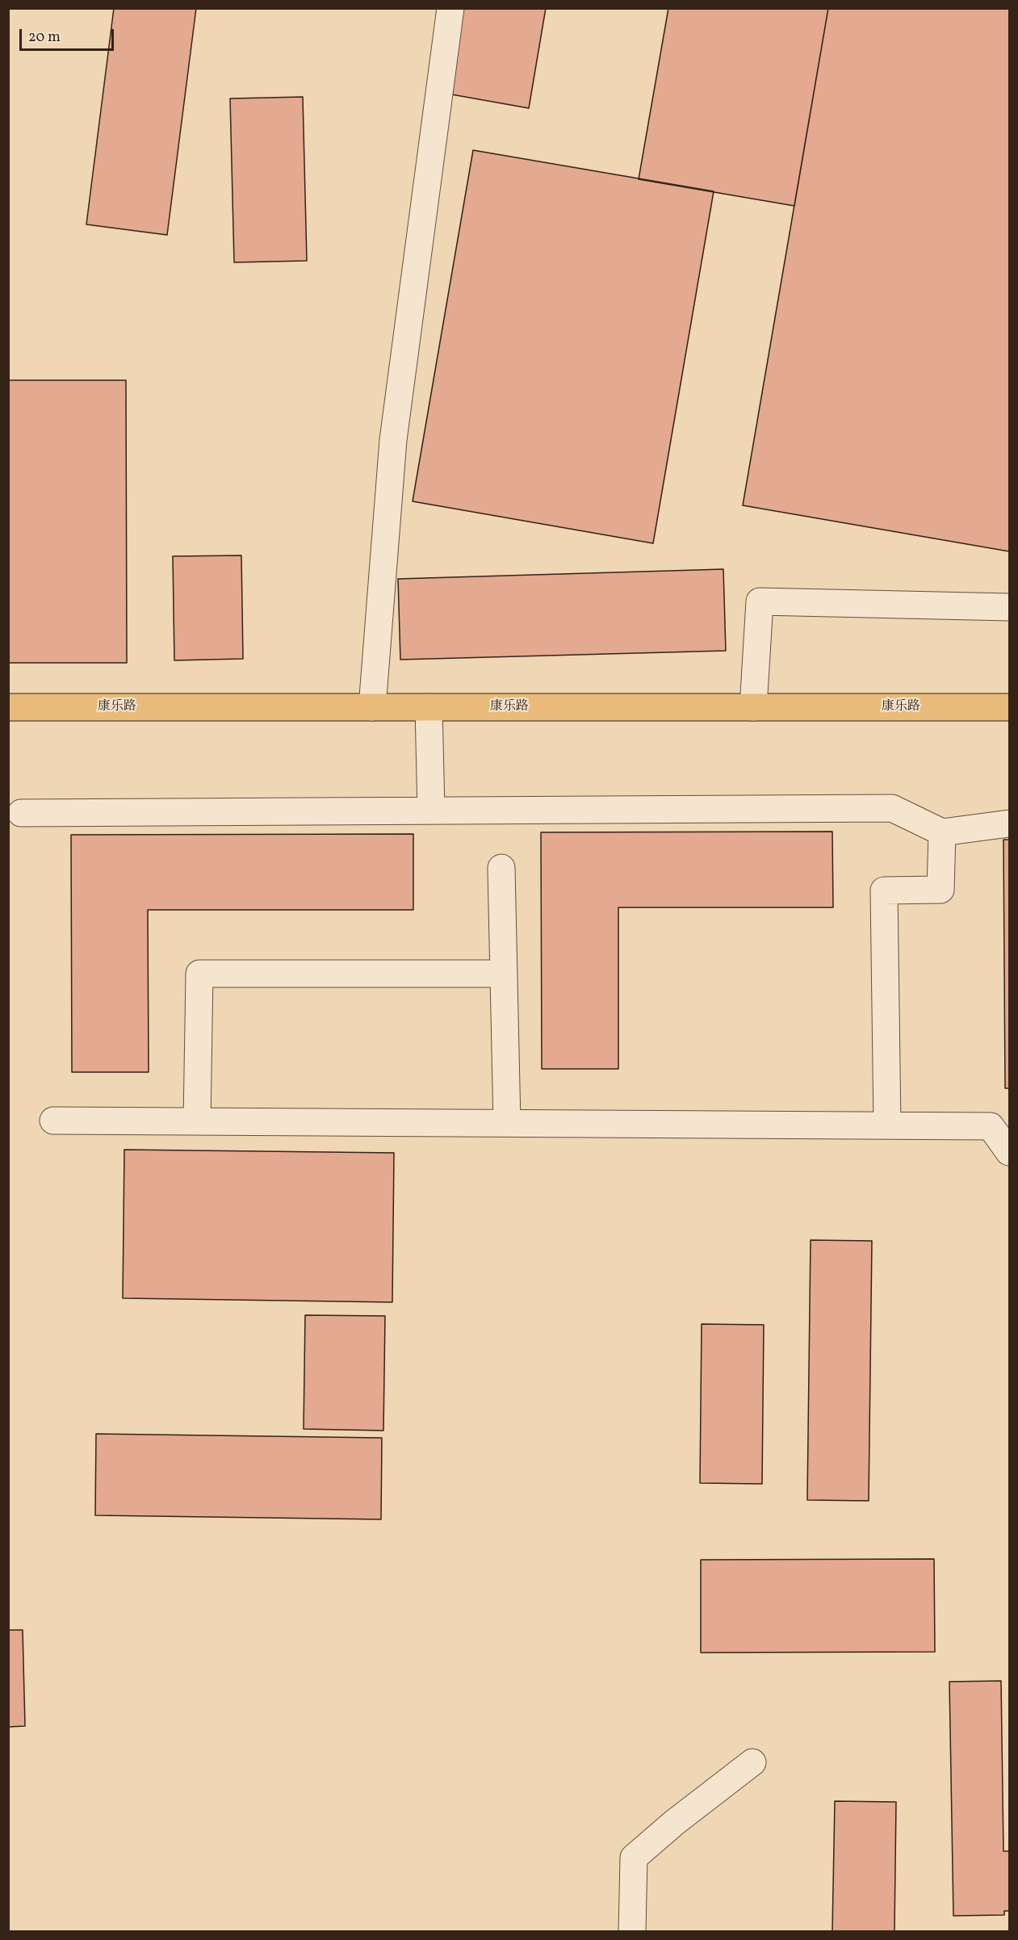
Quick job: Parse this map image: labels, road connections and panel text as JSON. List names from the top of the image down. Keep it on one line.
{"streets":{"main road":["康乐路"]},"scale_bar":"20 m"}
